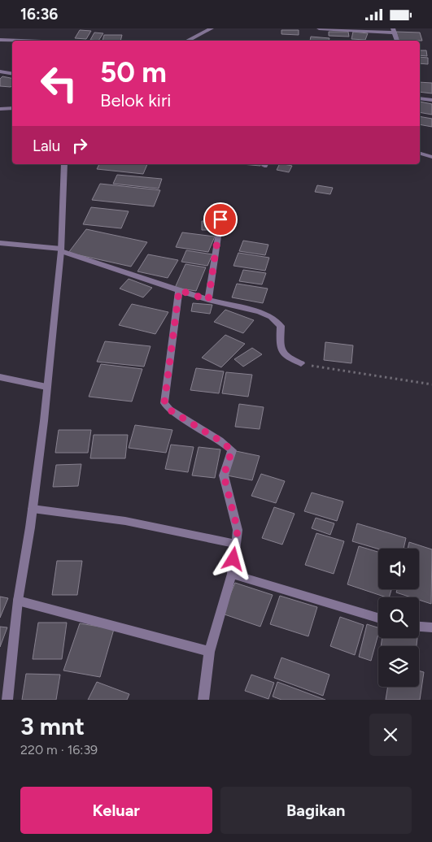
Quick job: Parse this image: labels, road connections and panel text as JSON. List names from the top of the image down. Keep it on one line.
{"page":{"status":"16:36","turn":["50 m","Belok kiri"],"then":"Lalu","heading":["3 mnt","220 m · 16:39"],"buttons":["Keluar","Bagikan"]}}
